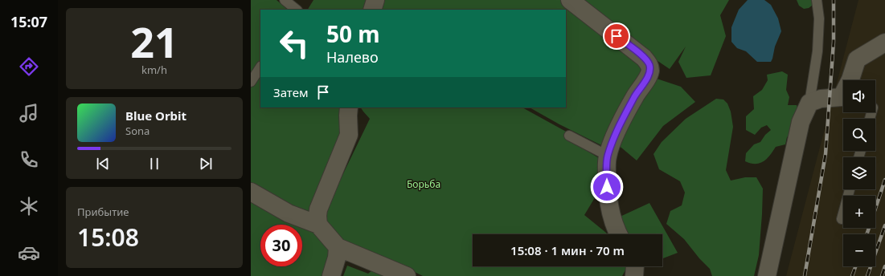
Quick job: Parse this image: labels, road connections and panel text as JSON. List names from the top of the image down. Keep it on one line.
{"parks":["Борьба"],"page":{"tabs":"15:07","tile":[["21","km/h"],["Прибытие","15:08"]],"turn":["50 m","Налево"],"then":"Затем","map_buttons":["+","−"],"song":["Blue Orbit","Sona"],"limit":"30","trip":"15:08 · 1 мин · 70 m"}}
